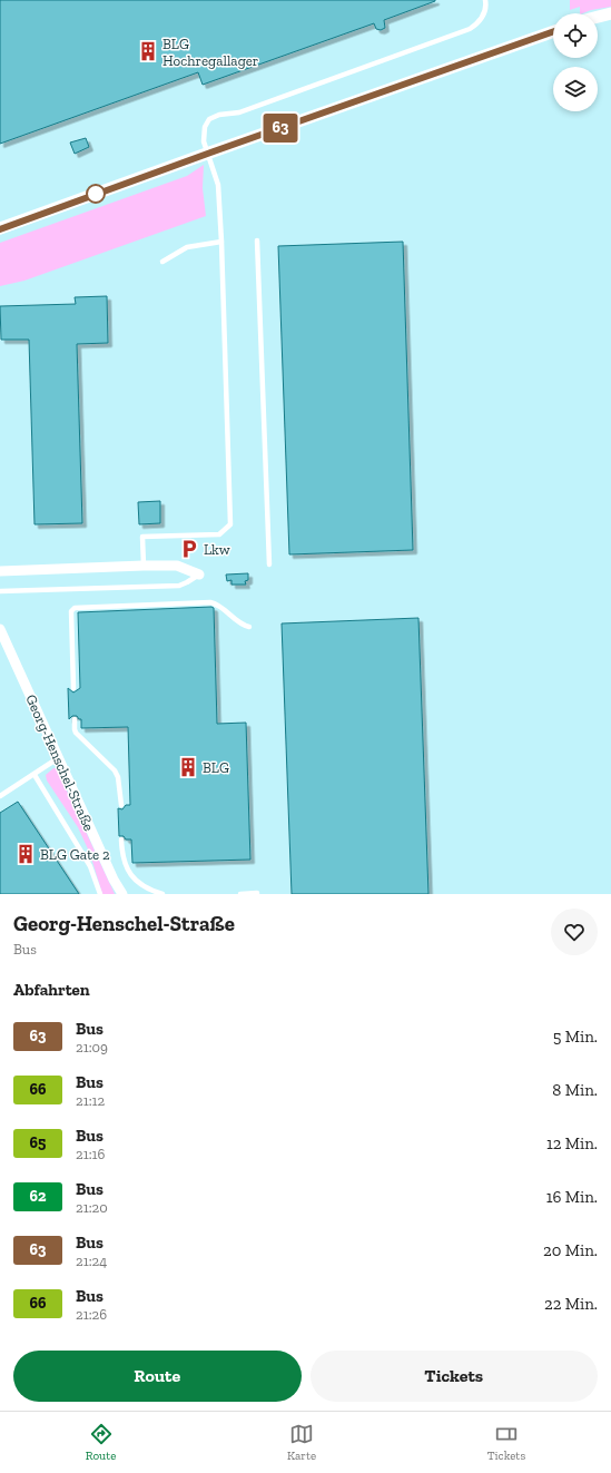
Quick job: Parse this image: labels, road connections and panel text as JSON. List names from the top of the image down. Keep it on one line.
{"streets":{"street":["Georg-Henschel-Straße"]},"places":{"building":["BLG Hochregallager","BLG","BLG Gate 2"],"parking":["Lkw"]},"lines":["bus line 63"],"page":{"on_map":"63","heading":[["Georg-Henschel-Straße","Bus"],"Abfahrten"],"list":[{"mark":"63","name":"Bus","note":"21:09","value":"5 Min."},{"mark":"66","name":"Bus","note":"21:12","value":"8 Min."},{"mark":"65","name":"Bus","note":"21:16","value":"12 Min."},{"mark":"62","name":"Bus","note":"21:20","value":"16 Min."},{"mark":"63","name":"Bus","note":"21:24","value":"20 Min."},{"mark":"66","name":"Bus","note":"21:26","value":"22 Min."}],"buttons":["Route","Tickets"],"tabs":["Route","Karte","Tickets"]}}
